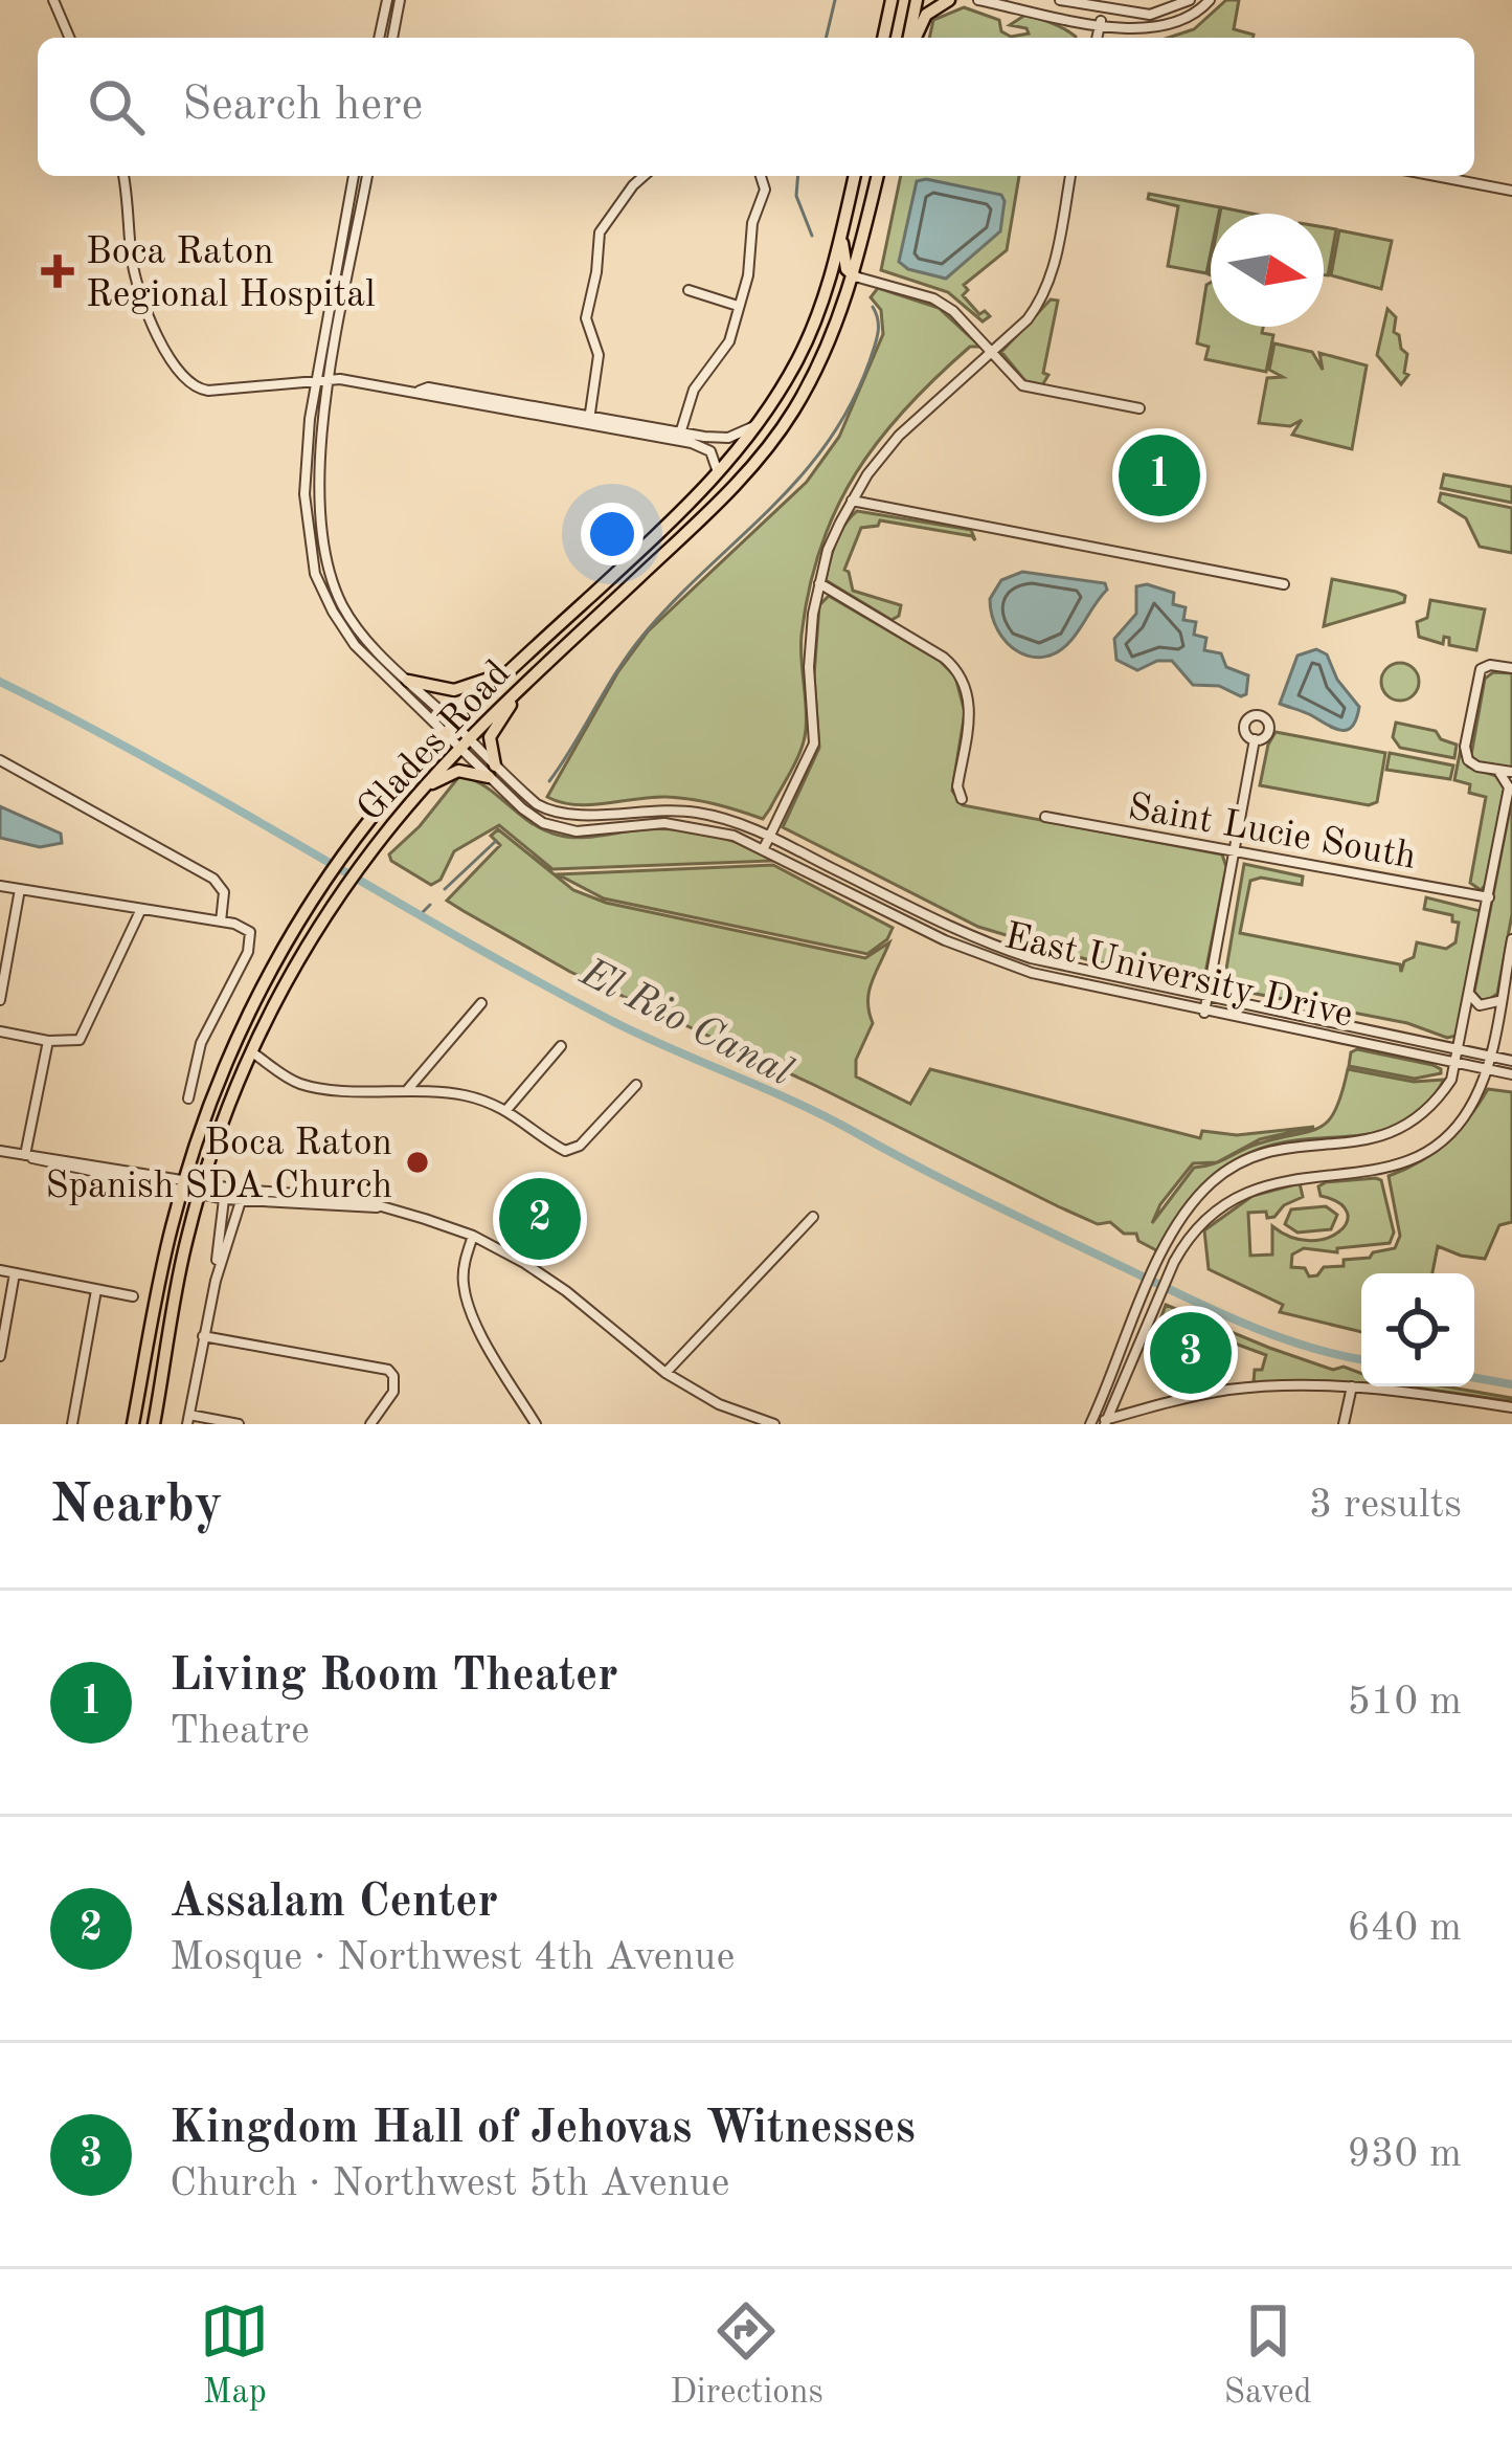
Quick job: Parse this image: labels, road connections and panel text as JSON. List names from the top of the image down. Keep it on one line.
{"streets":{"main road":["Glades Road"],"street":["Saint Lucie South","East University Drive"]},"crossings":[["Glades Road","East University Drive"]],"water":["El Rio Canal"],"places":{"health":["Boca Raton Regional Hospital"],"other":["Boca Raton Spanish SDA Church"]},"north":"right","page":{"search":"Search here","pins":["1","2","3"],"heading":["Nearby","3 results"],"list":[{"mark":"1","name":"Living Room Theater","note":"Theatre","value":"510 m"},{"mark":"2","name":"Assalam Center","note":"Mosque · Northwest 4th Avenue","value":"640 m"},{"mark":"3","name":"Kingdom Hall of Jehovas Witnesses","note":"Church · Northwest 5th Avenue","value":"930 m"}],"nav":["Map","Directions","Saved"]}}
